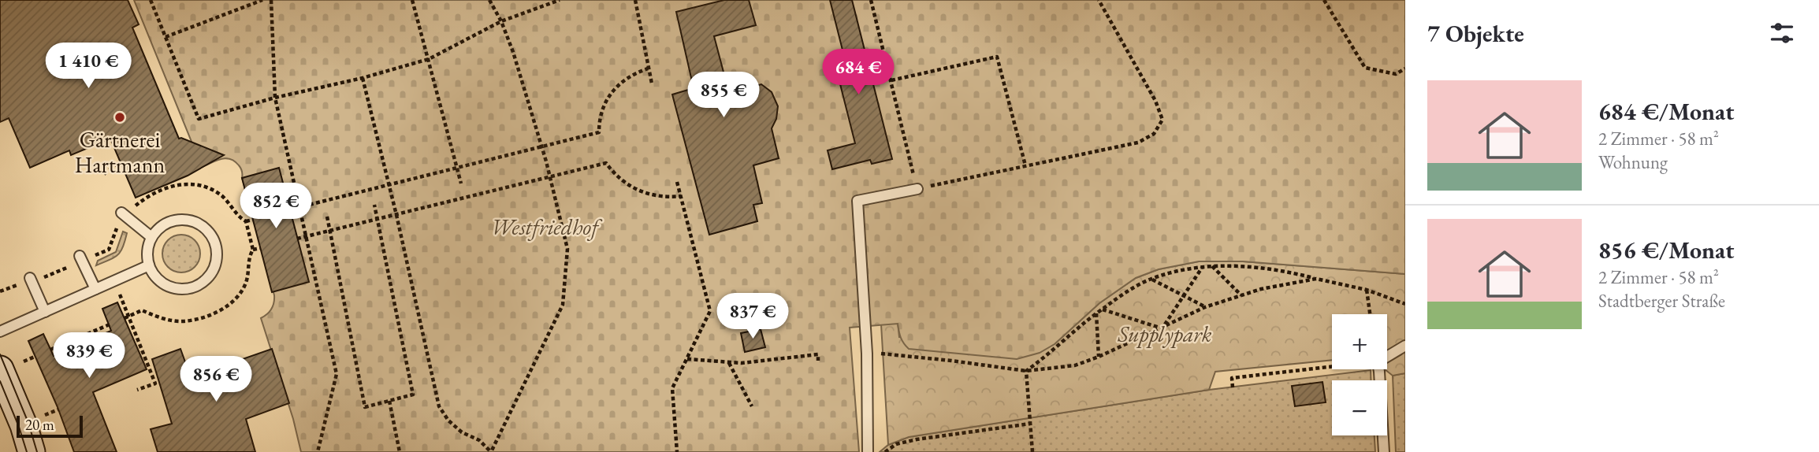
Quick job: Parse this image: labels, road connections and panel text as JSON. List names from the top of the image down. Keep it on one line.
{"parks":["Westfriedhof","Supplypark"],"places":["Gärtnerei Hartmann"],"scale_bar":"20 m","page":{"heading":"7 Objekte","price":["1 410 €","684 €","855 €","852 €","837 €","839 €","856 €"],"list":[{"name":"684 €/Monat","note":"2 Zimmer · 58 m² · Wohnung"},{"name":"856 €/Monat","note":"2 Zimmer · 58 m² · Stadtberger Straße"}],"map_buttons":["+","−"],"scale":"20 m"}}
